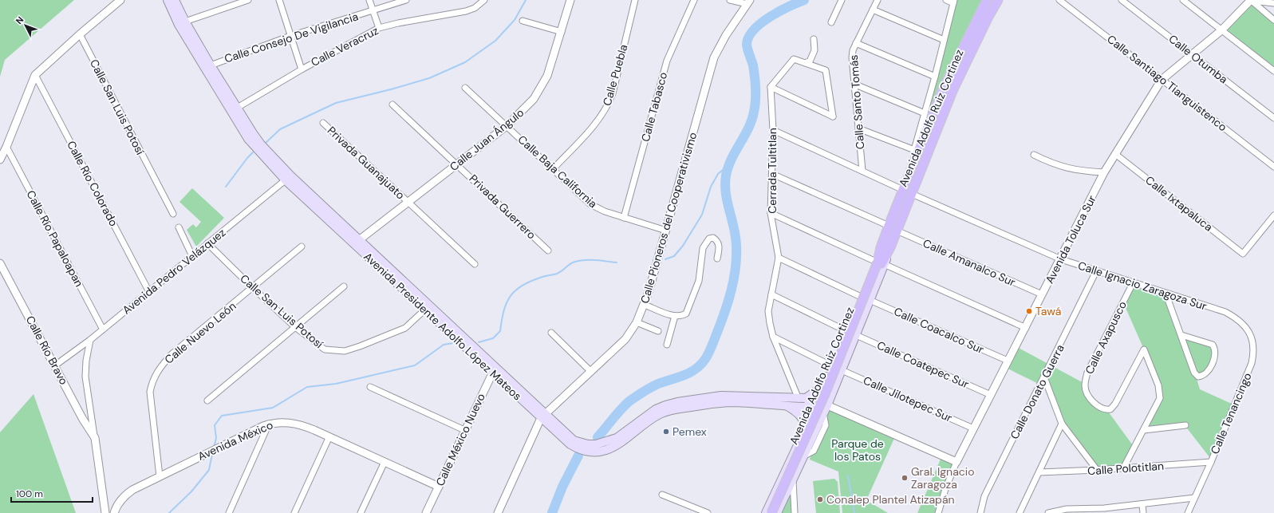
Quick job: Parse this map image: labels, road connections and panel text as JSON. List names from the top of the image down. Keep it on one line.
{"streets":{"main road":["Avenida Adolfo Ruiz Cortinez","Avenida Presidente Adolfo López Mateos"],"street":["Calle Consejo De Vigilancia","Calle Veracruz","Calle Otumba","Calle Puebla","Calle Santiago Tianguistenco","Calle Santo Tomás","Calle San Luis Potosí","Calle Tabasco","Calle Juan Ángulo","Privada Guanajuato","Cerrada Tultitlan","Calle Baja California","Calle Río Colorado","Calle Ixtapaluca","Privada Guerrero","Calle Pioneros del Cooperativismo","Calle Río Papaloapan","Avenida Toluca Sur","Calle Amanalco Sur","Avenida Pedro Velázquez","Calle Ignacio Zaragoza Sur","Calle Coacalco Sur","Calle Nuevo León","Calle Axapusco","Calle Río Bravo","Calle Coatepec Sur","Calle Donato Guerra","Calle Jilotepec Sur","Calle Tenancingo","Calle México Nuevo","Avenida México","Calle Polotitlan"]},"crossings":[["Calle Consejo De Vigilancia","Avenida Presidente Adolfo López Mateos"],["Calle Veracruz","Avenida Presidente Adolfo López Mateos"],["Calle Otumba","Avenida Toluca Sur"],["Calle Puebla","Calle Baja California"],["Calle Santiago Tianguistenco","Avenida Toluca Sur"],["Calle San Luis Potosí","Avenida Pedro Velázquez"],["Calle San Luis Potosí","Avenida Presidente Adolfo López Mateos"],["Calle San Luis Potosí","Calle Nuevo León"],["Calle Tabasco","Calle Baja California"],["Avenida Adolfo Ruiz Cortinez","Cerrada Tultitlan"],["Avenida Adolfo Ruiz Cortinez","Calle Amanalco Sur"],["Avenida Adolfo Ruiz Cortinez","Calle Ignacio Zaragoza Sur"],["Avenida Adolfo Ruiz Cortinez","Avenida Presidente Adolfo López Mateos"],["Avenida Adolfo Ruiz Cortinez","Calle Coacalco Sur"],["Avenida Adolfo Ruiz Cortinez","Calle Coatepec Sur"],["Avenida Adolfo Ruiz Cortinez","Calle Jilotepec Sur"],["Calle Juan Ángulo","Privada Guanajuato"],["Calle Juan Ángulo","Calle Baja California"],["Calle Juan Ángulo","Privada Guerrero"],["Calle Juan Ángulo","Avenida Presidente Adolfo López Mateos"],["Cerrada Tultitlan","Avenida Presidente Adolfo López Mateos"],["Calle Baja California","Calle Pioneros del Cooperativismo"],["Calle Río Colorado","Avenida Pedro Velázquez"],["Calle Ixtapaluca","Avenida Toluca Sur"],["Calle Pioneros del Cooperativismo","Avenida Presidente Adolfo López Mateos"],["Calle Río Papaloapan","Avenida Pedro Velázquez"],["Avenida Toluca Sur","Calle Amanalco Sur"],["Avenida Toluca Sur","Calle Ignacio Zaragoza Sur"],["Avenida Toluca Sur","Calle Coacalco Sur"],["Avenida Toluca Sur","Calle Coatepec Sur"],["Avenida Toluca Sur","Calle Jilotepec Sur"],["Avenida Pedro Velázquez","Avenida Presidente Adolfo López Mateos"],["Avenida Pedro Velázquez","Calle Río Bravo"],["Calle Ignacio Zaragoza Sur","Calle Axapusco"],["Calle Ignacio Zaragoza Sur","Calle Donato Guerra"],["Calle Ignacio Zaragoza Sur","Calle Tenancingo"],["Avenida Presidente Adolfo López Mateos","Calle México Nuevo"],["Calle Nuevo León","Avenida México"],["Calle Axapusco","Calle Polotitlan"],["Calle Tenancingo","Calle Polotitlan"],["Calle México Nuevo","Avenida México"]],"parks":["Parque de los Patos"],"places":["Tawá","Pemex","Gral. Ignacio Zaragoza","Conalep Plantel Atizapán"],"scale_bar":"100 m","north":"top left"}
